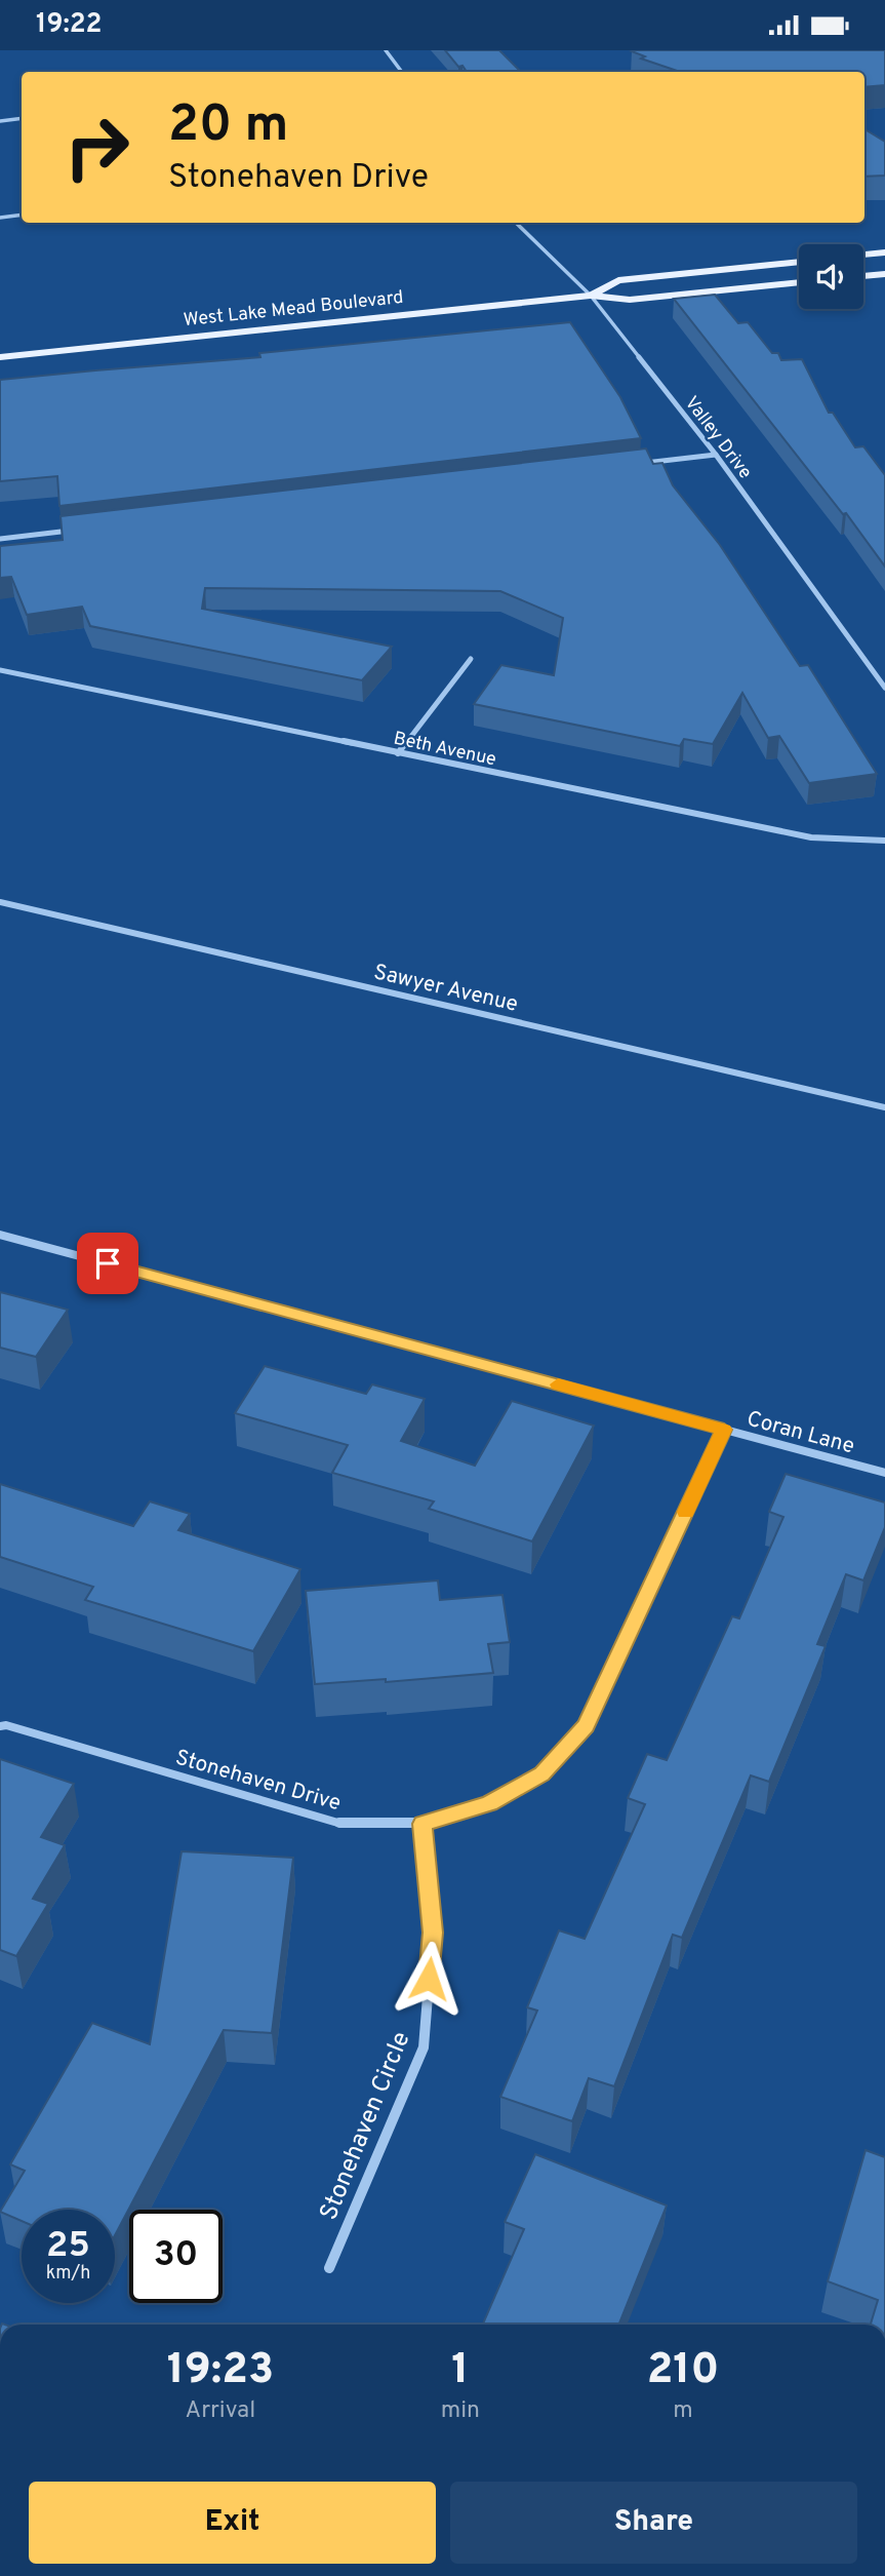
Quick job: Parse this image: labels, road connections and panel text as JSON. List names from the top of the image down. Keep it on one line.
{"streets":{"main road":["West Lake Mead Boulevard"],"street":["Valley Drive","Beth Avenue","Sawyer Avenue","Coran Lane","Stonehaven Drive","Stonehaven Circle"]},"crossings":[["West Lake Mead Boulevard","Valley Drive"],["Coran Lane","Stonehaven Drive"],["Stonehaven Drive","Stonehaven Circle"]],"page":{"status":"19:22","turn":["20 m","Stonehaven Drive"],"speed":"25 km/h","limit":"30","eta":["19:23","Arrival","1","min","210","m"],"buttons":["Exit","Share"]}}
